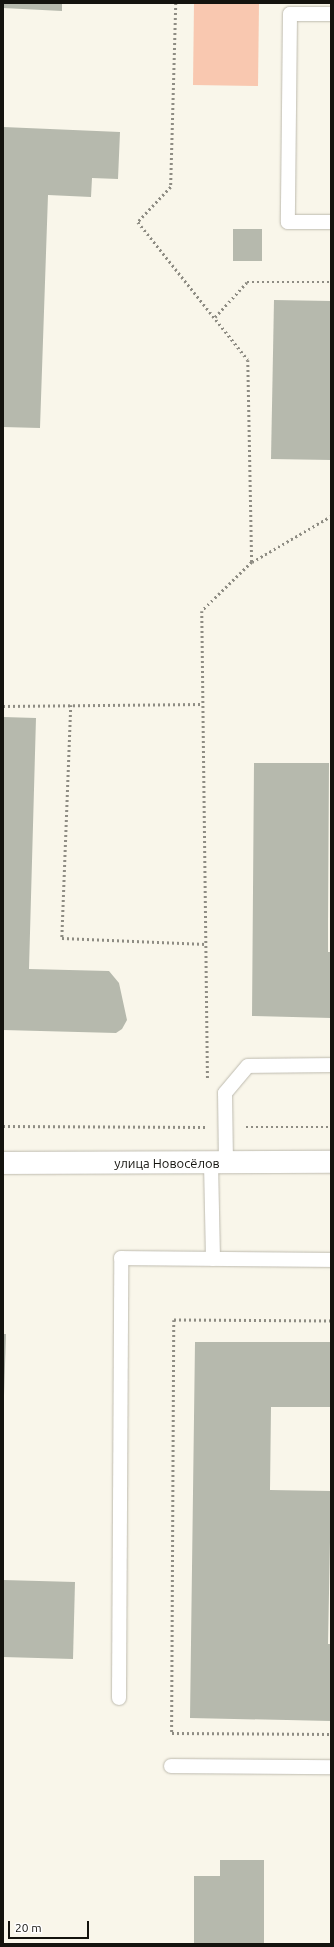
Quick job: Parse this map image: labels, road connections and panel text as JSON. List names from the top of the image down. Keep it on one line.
{"streets":{"street":["улица Новосёлов"]},"scale_bar":"20 m"}
